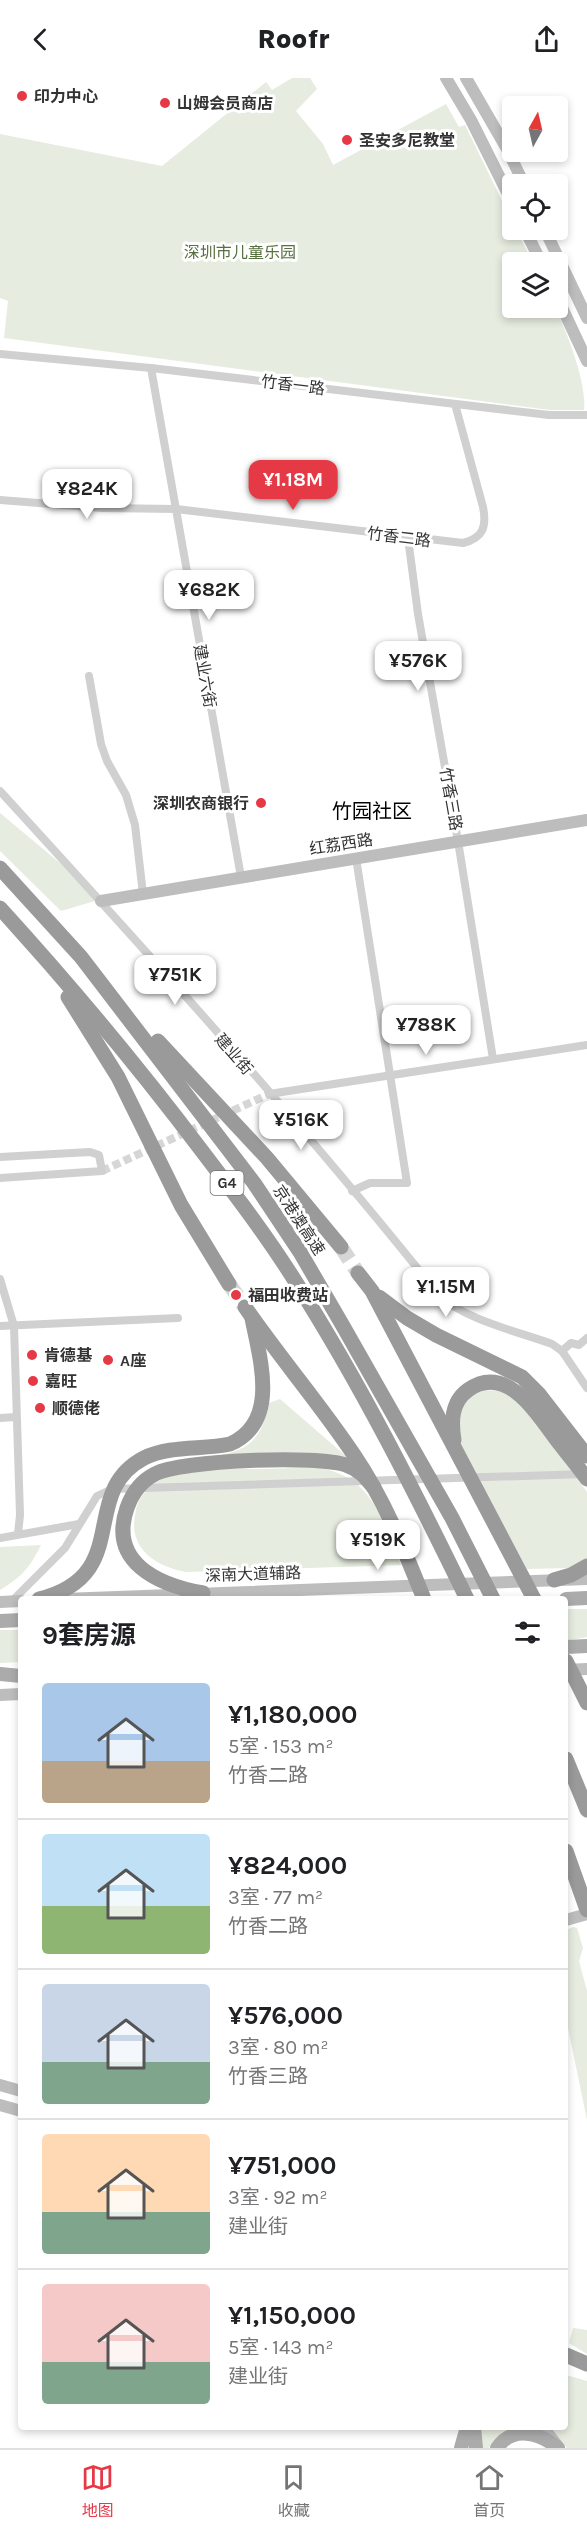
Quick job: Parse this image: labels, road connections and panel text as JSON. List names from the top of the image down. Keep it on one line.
{"streets":{"highway":["G4","京港澳高速"],"main road":["红荔西路","深南大道辅路"],"street":["竹香一路","竹香二路","建业六街","竹香三路","建业街"]},"crossings":[["竹香一路","竹香二路"],["竹香一路","建业六街"],["竹香二路","建业六街"],["竹香二路","竹香三路"],["建业六街","红荔西路"],["竹香三路","红荔西路"],["红荔西路","建业街"]],"districts":["竹园社区"],"parks":["深圳市儿童乐园"],"places":["印力中心","山姆会员商店","圣安多尼教堂","深圳农商银行","福田收费站","肯德基","A座","嘉旺","顺德佬"],"north":"top","page":{"header":"Roofr","price":["¥1.18M","¥824K","¥682K","¥576K","¥751K","¥788K","¥516K","¥1.15M","¥519K"],"heading":"9套房源","list":[{"name":"¥1,180,000","note":"5室 · 153 m² · 竹香二路"},{"name":"¥824,000","note":"3室 · 77 m² · 竹香二路"},{"name":"¥576,000","note":"3室 · 80 m² · 竹香三路"},{"name":"¥751,000","note":"3室 · 92 m² · 建业街"},{"name":"¥1,150,000","note":"5室 · 143 m² · 建业街"}],"tabs":["地图","收藏","首页"]}}
